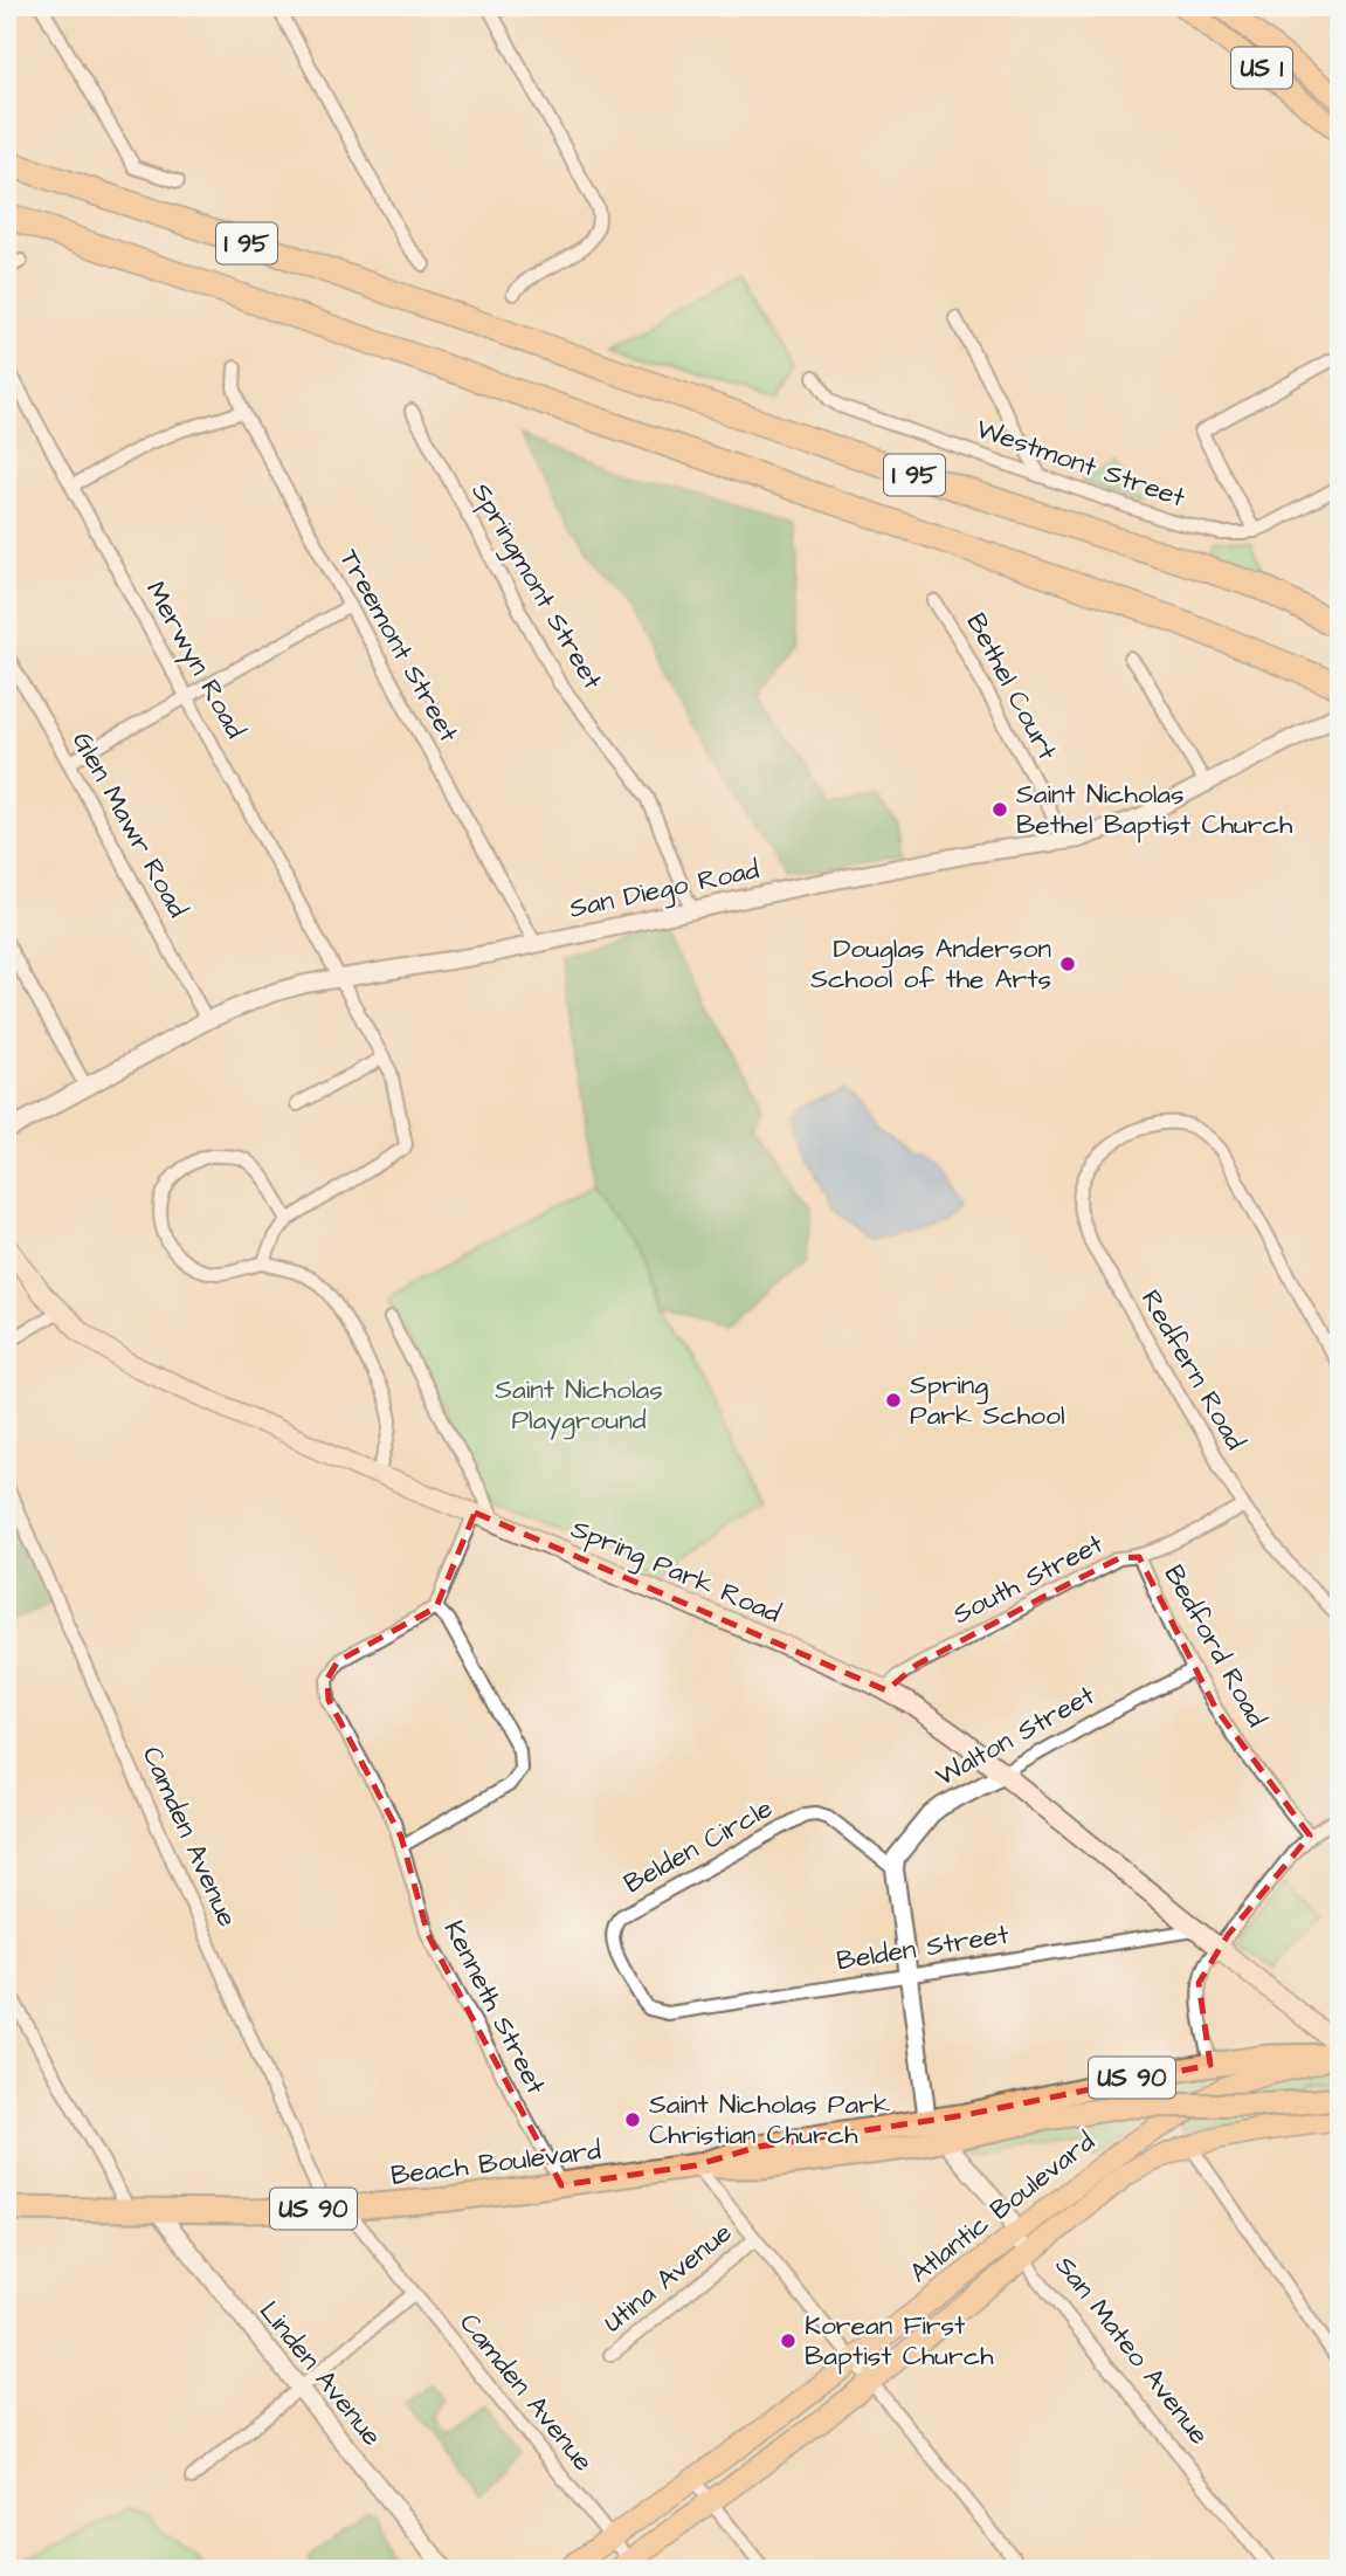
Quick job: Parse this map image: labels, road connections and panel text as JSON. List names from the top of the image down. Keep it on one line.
{"streets":{"highway":["I 95","US 90","Beach Boulevard"],"main road":["US 1","Spring Park Road","Atlantic Boulevard","San Mateo Avenue"],"street":["Westmont Street","Springmont Street","Treemont Street","Merwyn Road","Bethel Court","Glen Mawr Road","San Diego Road","Redfern Road","South Street","Bedford Road","Walton Street","Camden Avenue","Belden Circle","Belden Street","Kenneth Street","Utina Avenue","Linden Avenue"]},"crossings":[["Springmont Street","San Diego Road"],["Treemont Street","San Diego Road"],["Merwyn Road","San Diego Road"],["Bethel Court","San Diego Road"],["Glen Mawr Road","San Diego Road"],["Redfern Road","South Street"],["Spring Park Road","South Street"],["Spring Park Road","Walton Street"],["Spring Park Road","Belden Street"],["South Street","Bedford Road"],["Bedford Road","Walton Street"],["Walton Street","Belden Circle"],["Camden Avenue","Beach Boulevard"],["Camden Avenue","Atlantic Boulevard"],["Belden Circle","Belden Street"],["Kenneth Street","Beach Boulevard"],["Beach Boulevard","Atlantic Boulevard"],["Beach Boulevard","San Mateo Avenue"],["Beach Boulevard","Linden Avenue"],["Atlantic Boulevard","San Mateo Avenue"]],"parks":["Saint Nicholas Playground"],"places":["Saint Nicholas Bethel Baptist Church","Douglas Anderson School of the Arts","Spring Park School","Saint Nicholas Park Christian Church","Korean First Baptist Church"]}
